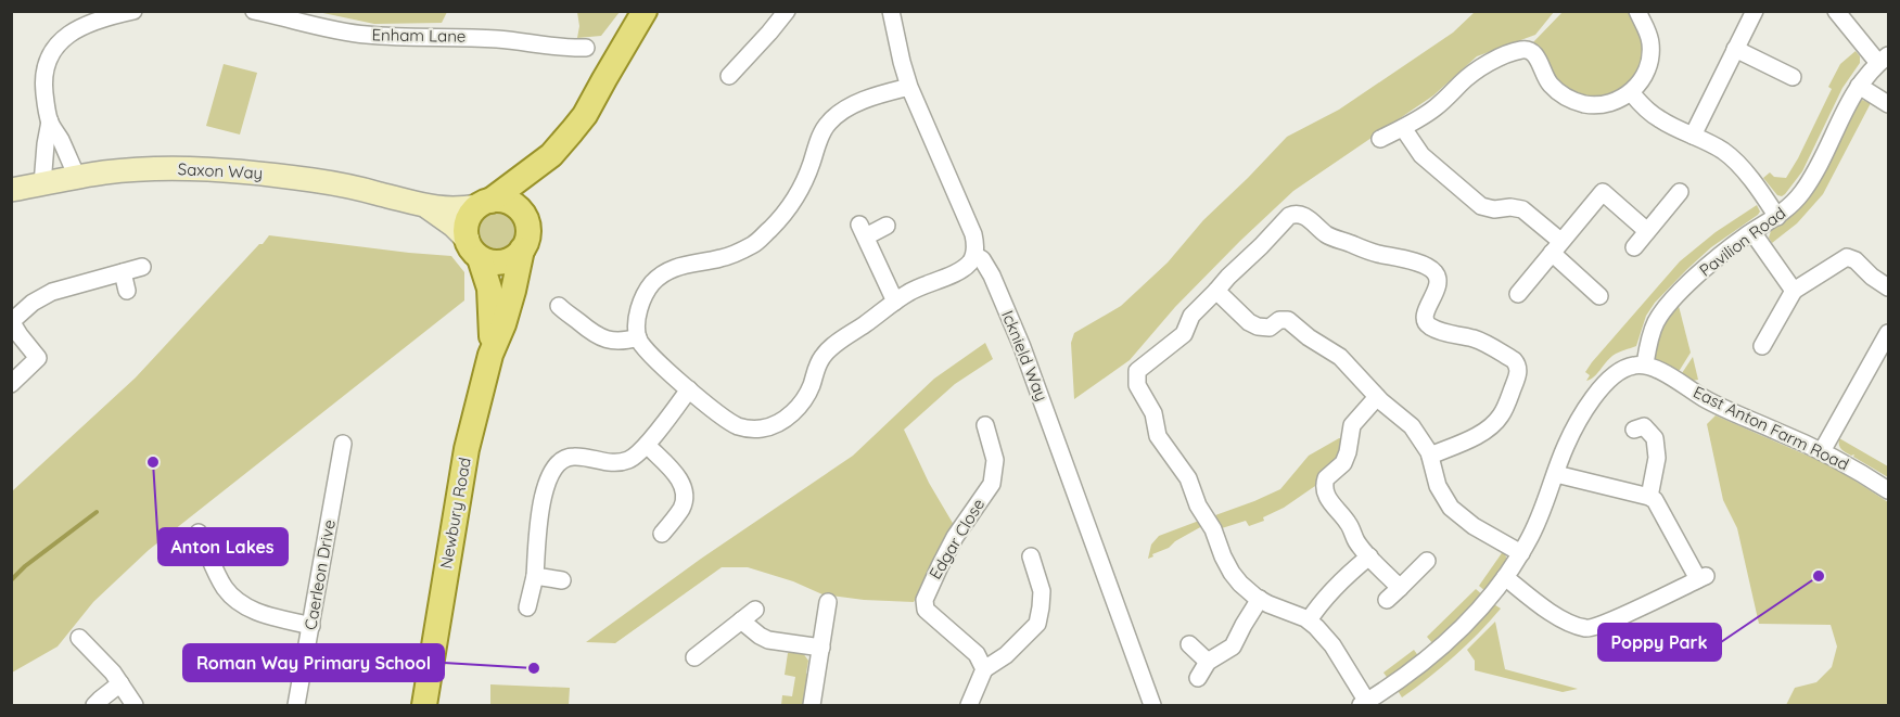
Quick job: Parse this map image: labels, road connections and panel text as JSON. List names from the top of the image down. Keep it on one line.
{"streets":{"main road":["Newbury Road"],"street":["Enham Lane","Saxon Way","Pavilion Road","Icknield Way","East Anton Farm Road","Edgar Close","Caerleon Drive"]},"crossings":[["Saxon Way","Newbury Road"],["Pavilion Road","East Anton Farm Road"]],"places":["Anton Lakes","Poppy Park","Roman Way Primary School"]}
